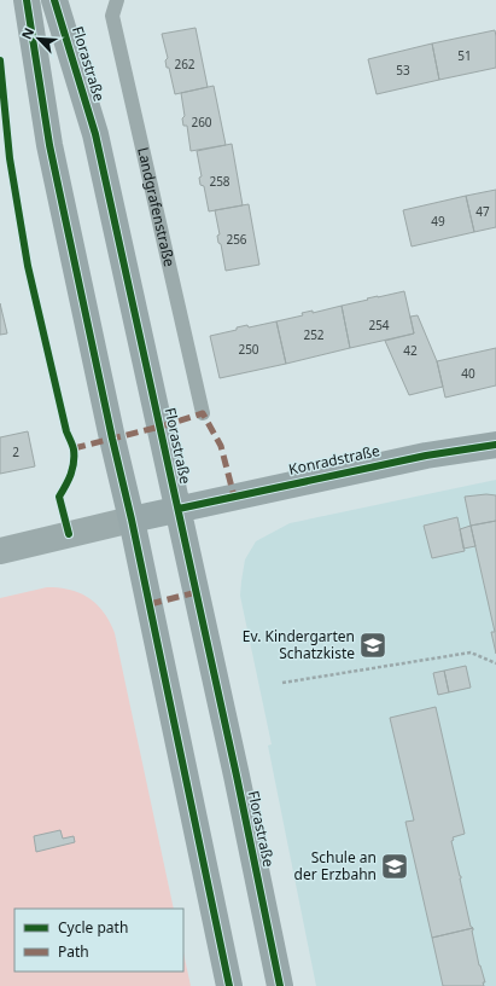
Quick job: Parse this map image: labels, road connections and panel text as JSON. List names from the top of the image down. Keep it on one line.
{"streets":{"main road":["Florastraße","Konradstraße"],"lane":["Landgrafenstraße"]},"crossings":[["Florastraße","Konradstraße"]],"places":{"school or university":["Ev. Kindergarten Schatzkiste","Schule an der Erzbahn"]},"house_numbers":["51","262","53","260","258","47","49","256","254","252","250","42","40","2"],"legend":["Cycle path","Path"],"north":"top left"}
